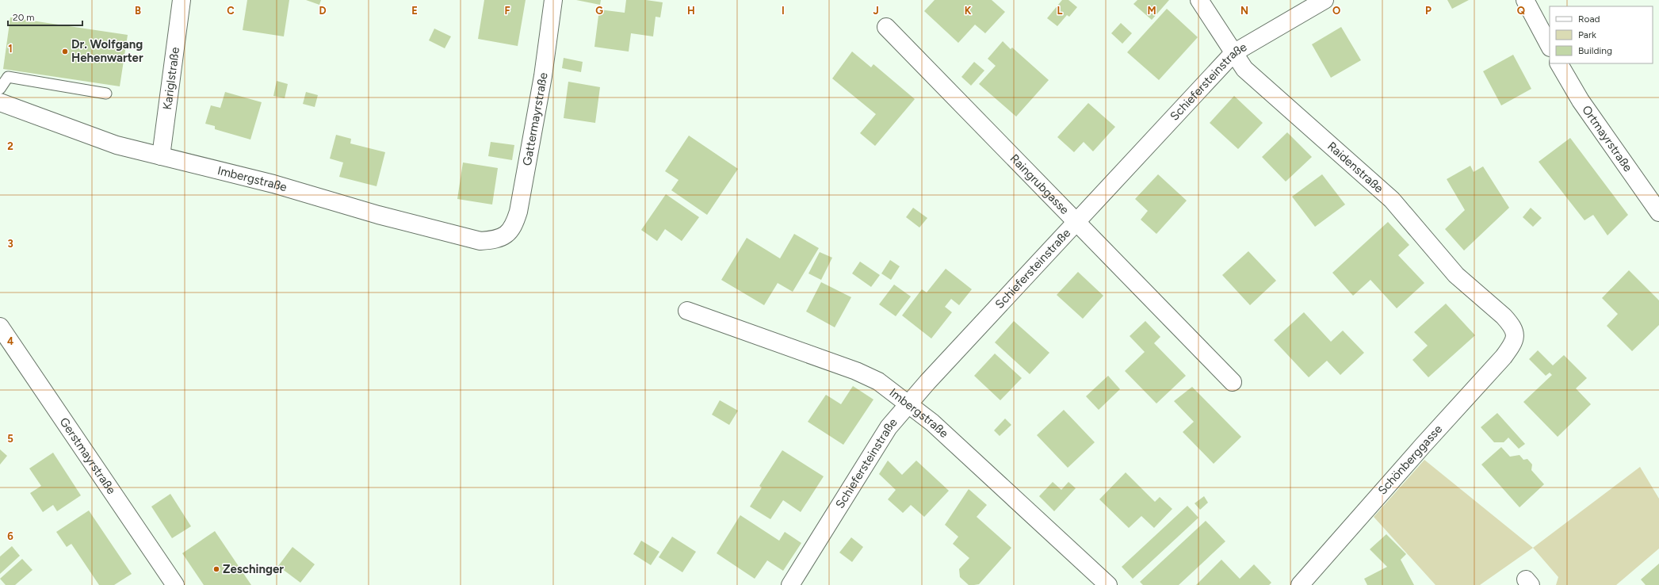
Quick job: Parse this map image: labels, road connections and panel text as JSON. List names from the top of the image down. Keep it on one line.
{"streets":{"street":["Kariglstraße","Schiefersteinstraße","Gattermayrstraße","Ortmayrstraße","Raidenstraße","Imbergstraße","Raingrubgasse","Gerstmayrstraße","Schönberggasse"]},"crossings":[["Kariglstraße","Imbergstraße"],["Schiefersteinstraße","Raidenstraße"],["Schiefersteinstraße","Imbergstraße"],["Schiefersteinstraße","Raingrubgasse"],["Gattermayrstraße","Imbergstraße"],["Raidenstraße","Schönberggasse"]],"places":["Dr. Wolfgang Hehenwarter","Zeschinger"],"legend":["Road","Park","Building"],"scale_bar":"20 m","grid":{"columns":["B","C","D","E","F","G","H","I","J","K","L","M","N","O","P","Q"],"rows":["1","2","3","4","5","6"]}}
